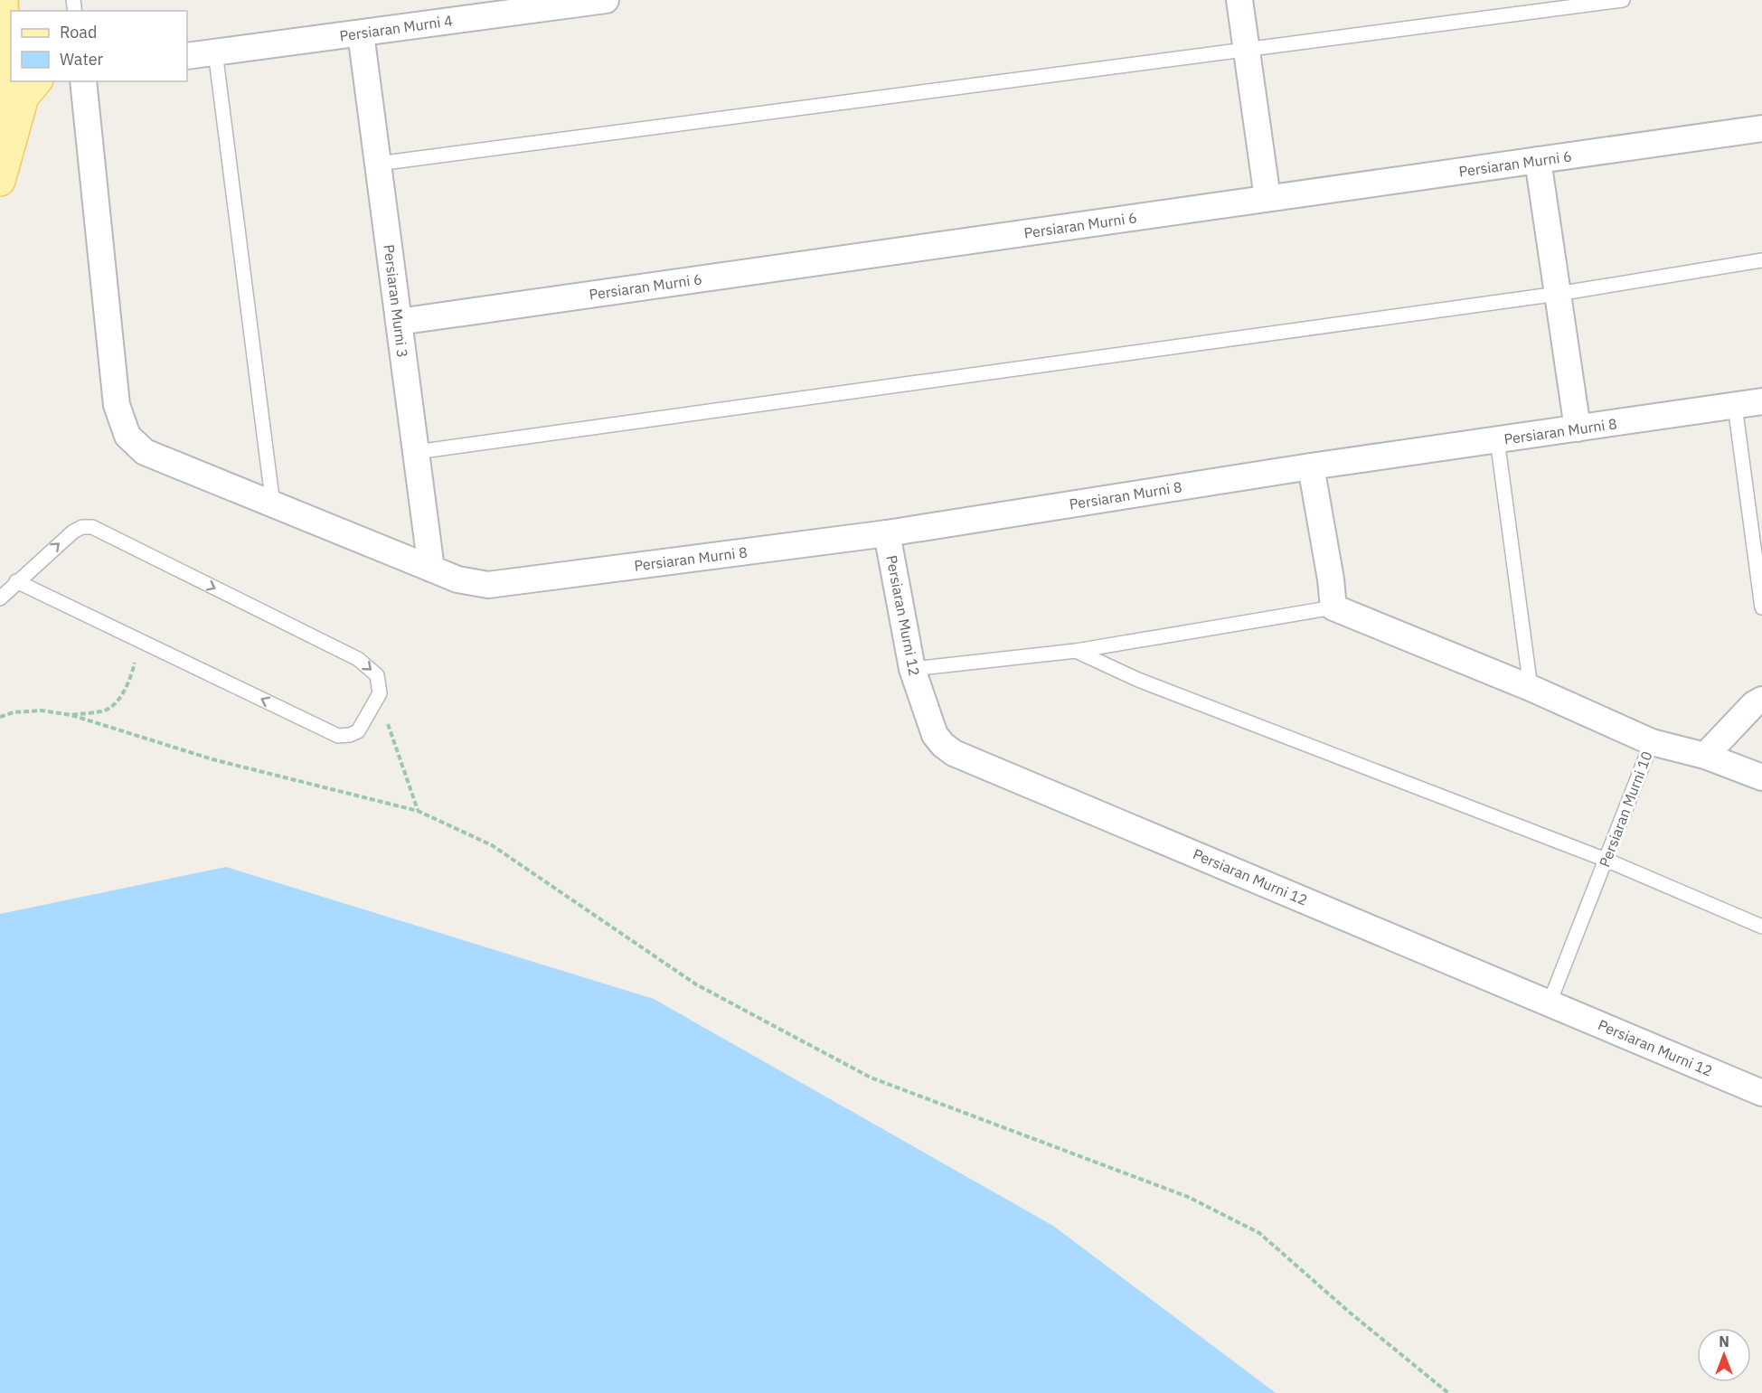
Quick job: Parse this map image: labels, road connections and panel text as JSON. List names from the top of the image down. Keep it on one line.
{"streets":{"street":["Persiaran Murni 4","Persiaran Murni 6","Persiaran Murni 3","Persiaran Murni 8","Persiaran Murni 12","Persiaran Murni 10"]},"crossings":[["Persiaran Murni 4","Persiaran Murni 3"],["Persiaran Murni 6","Persiaran Murni 3"],["Persiaran Murni 3","Persiaran Murni 8"],["Persiaran Murni 8","Persiaran Murni 12"],["Persiaran Murni 12","Persiaran Murni 10"]],"legend":["Road","Water"],"north":"top"}
